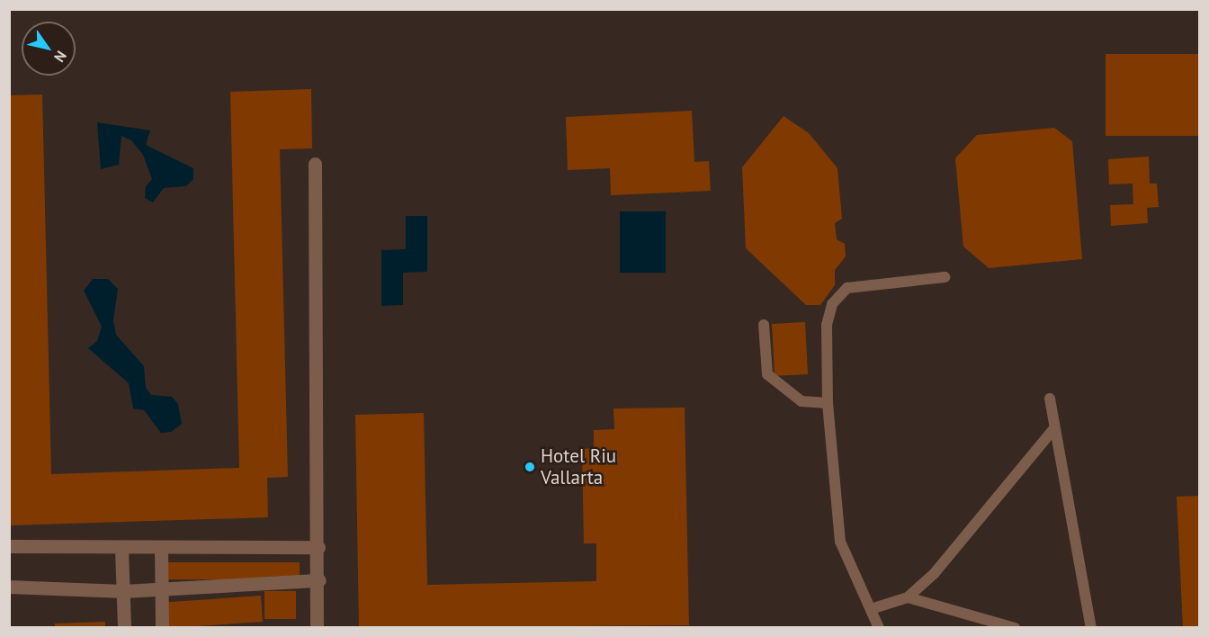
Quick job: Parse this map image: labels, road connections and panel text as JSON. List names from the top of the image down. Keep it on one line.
{"places":["Hotel Riu Vallarta"],"north":"bottom right"}
